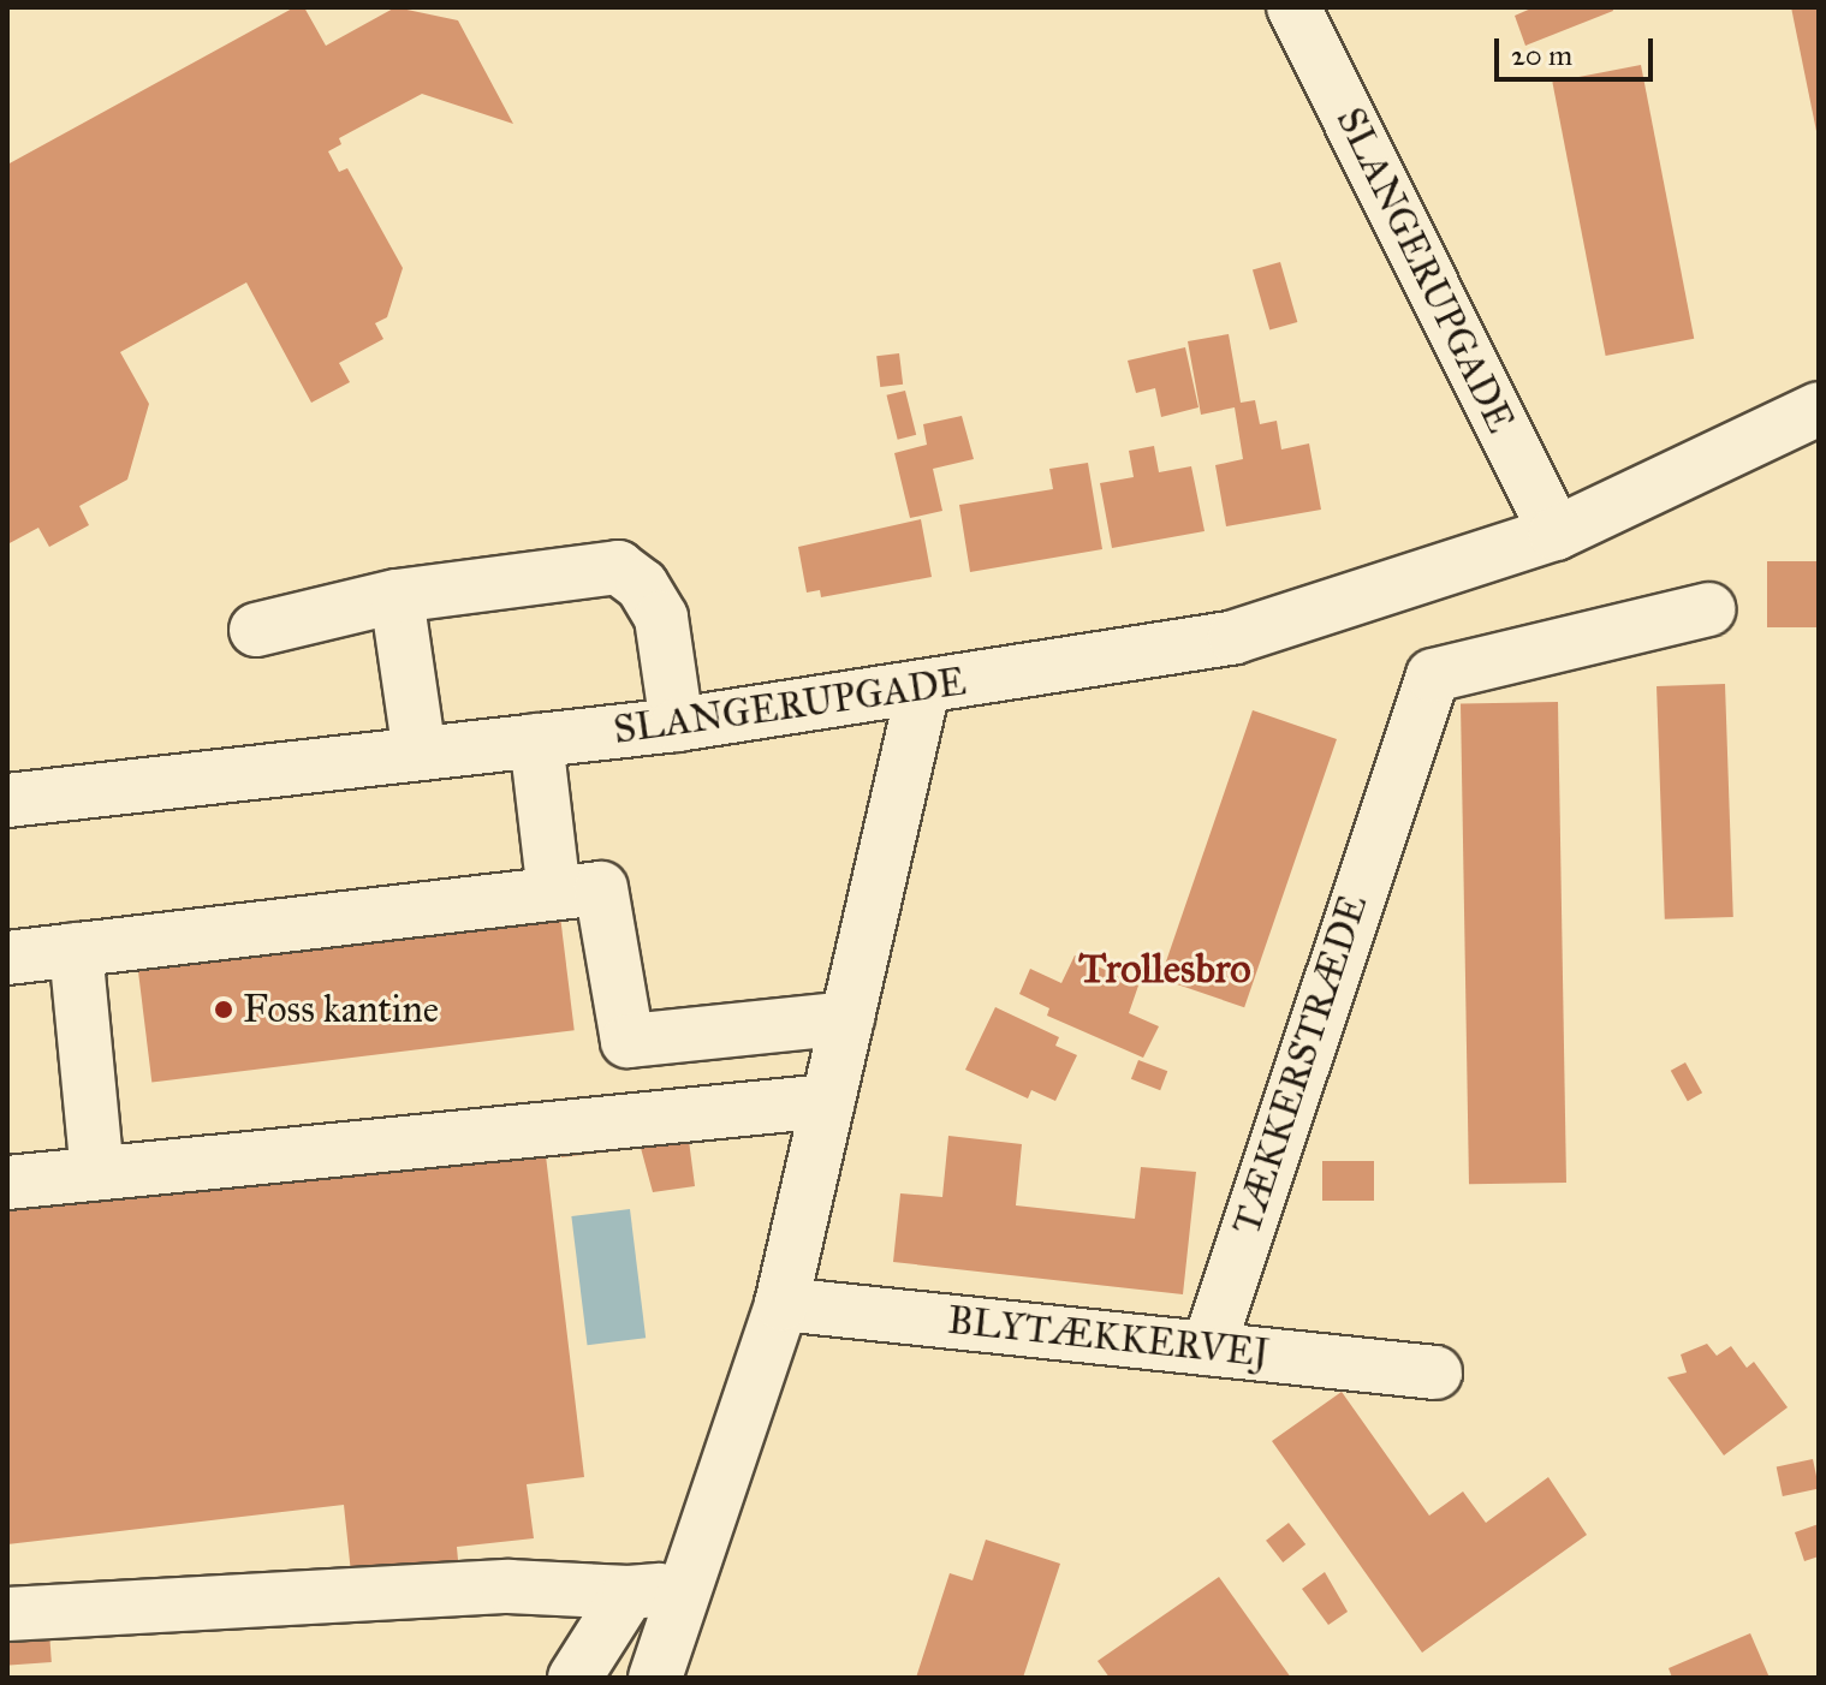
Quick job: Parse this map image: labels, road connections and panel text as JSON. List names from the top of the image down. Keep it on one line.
{"streets":{"street":["SLANGERUPGADE","TÆKKERSTRÆDE","BLYTÆKKERVEJ"]},"crossings":[["TÆKKERSTRÆDE","BLYTÆKKERVEJ"]],"districts":["Trollesbro"],"places":["Foss kantine"],"scale_bar":"20 m"}
